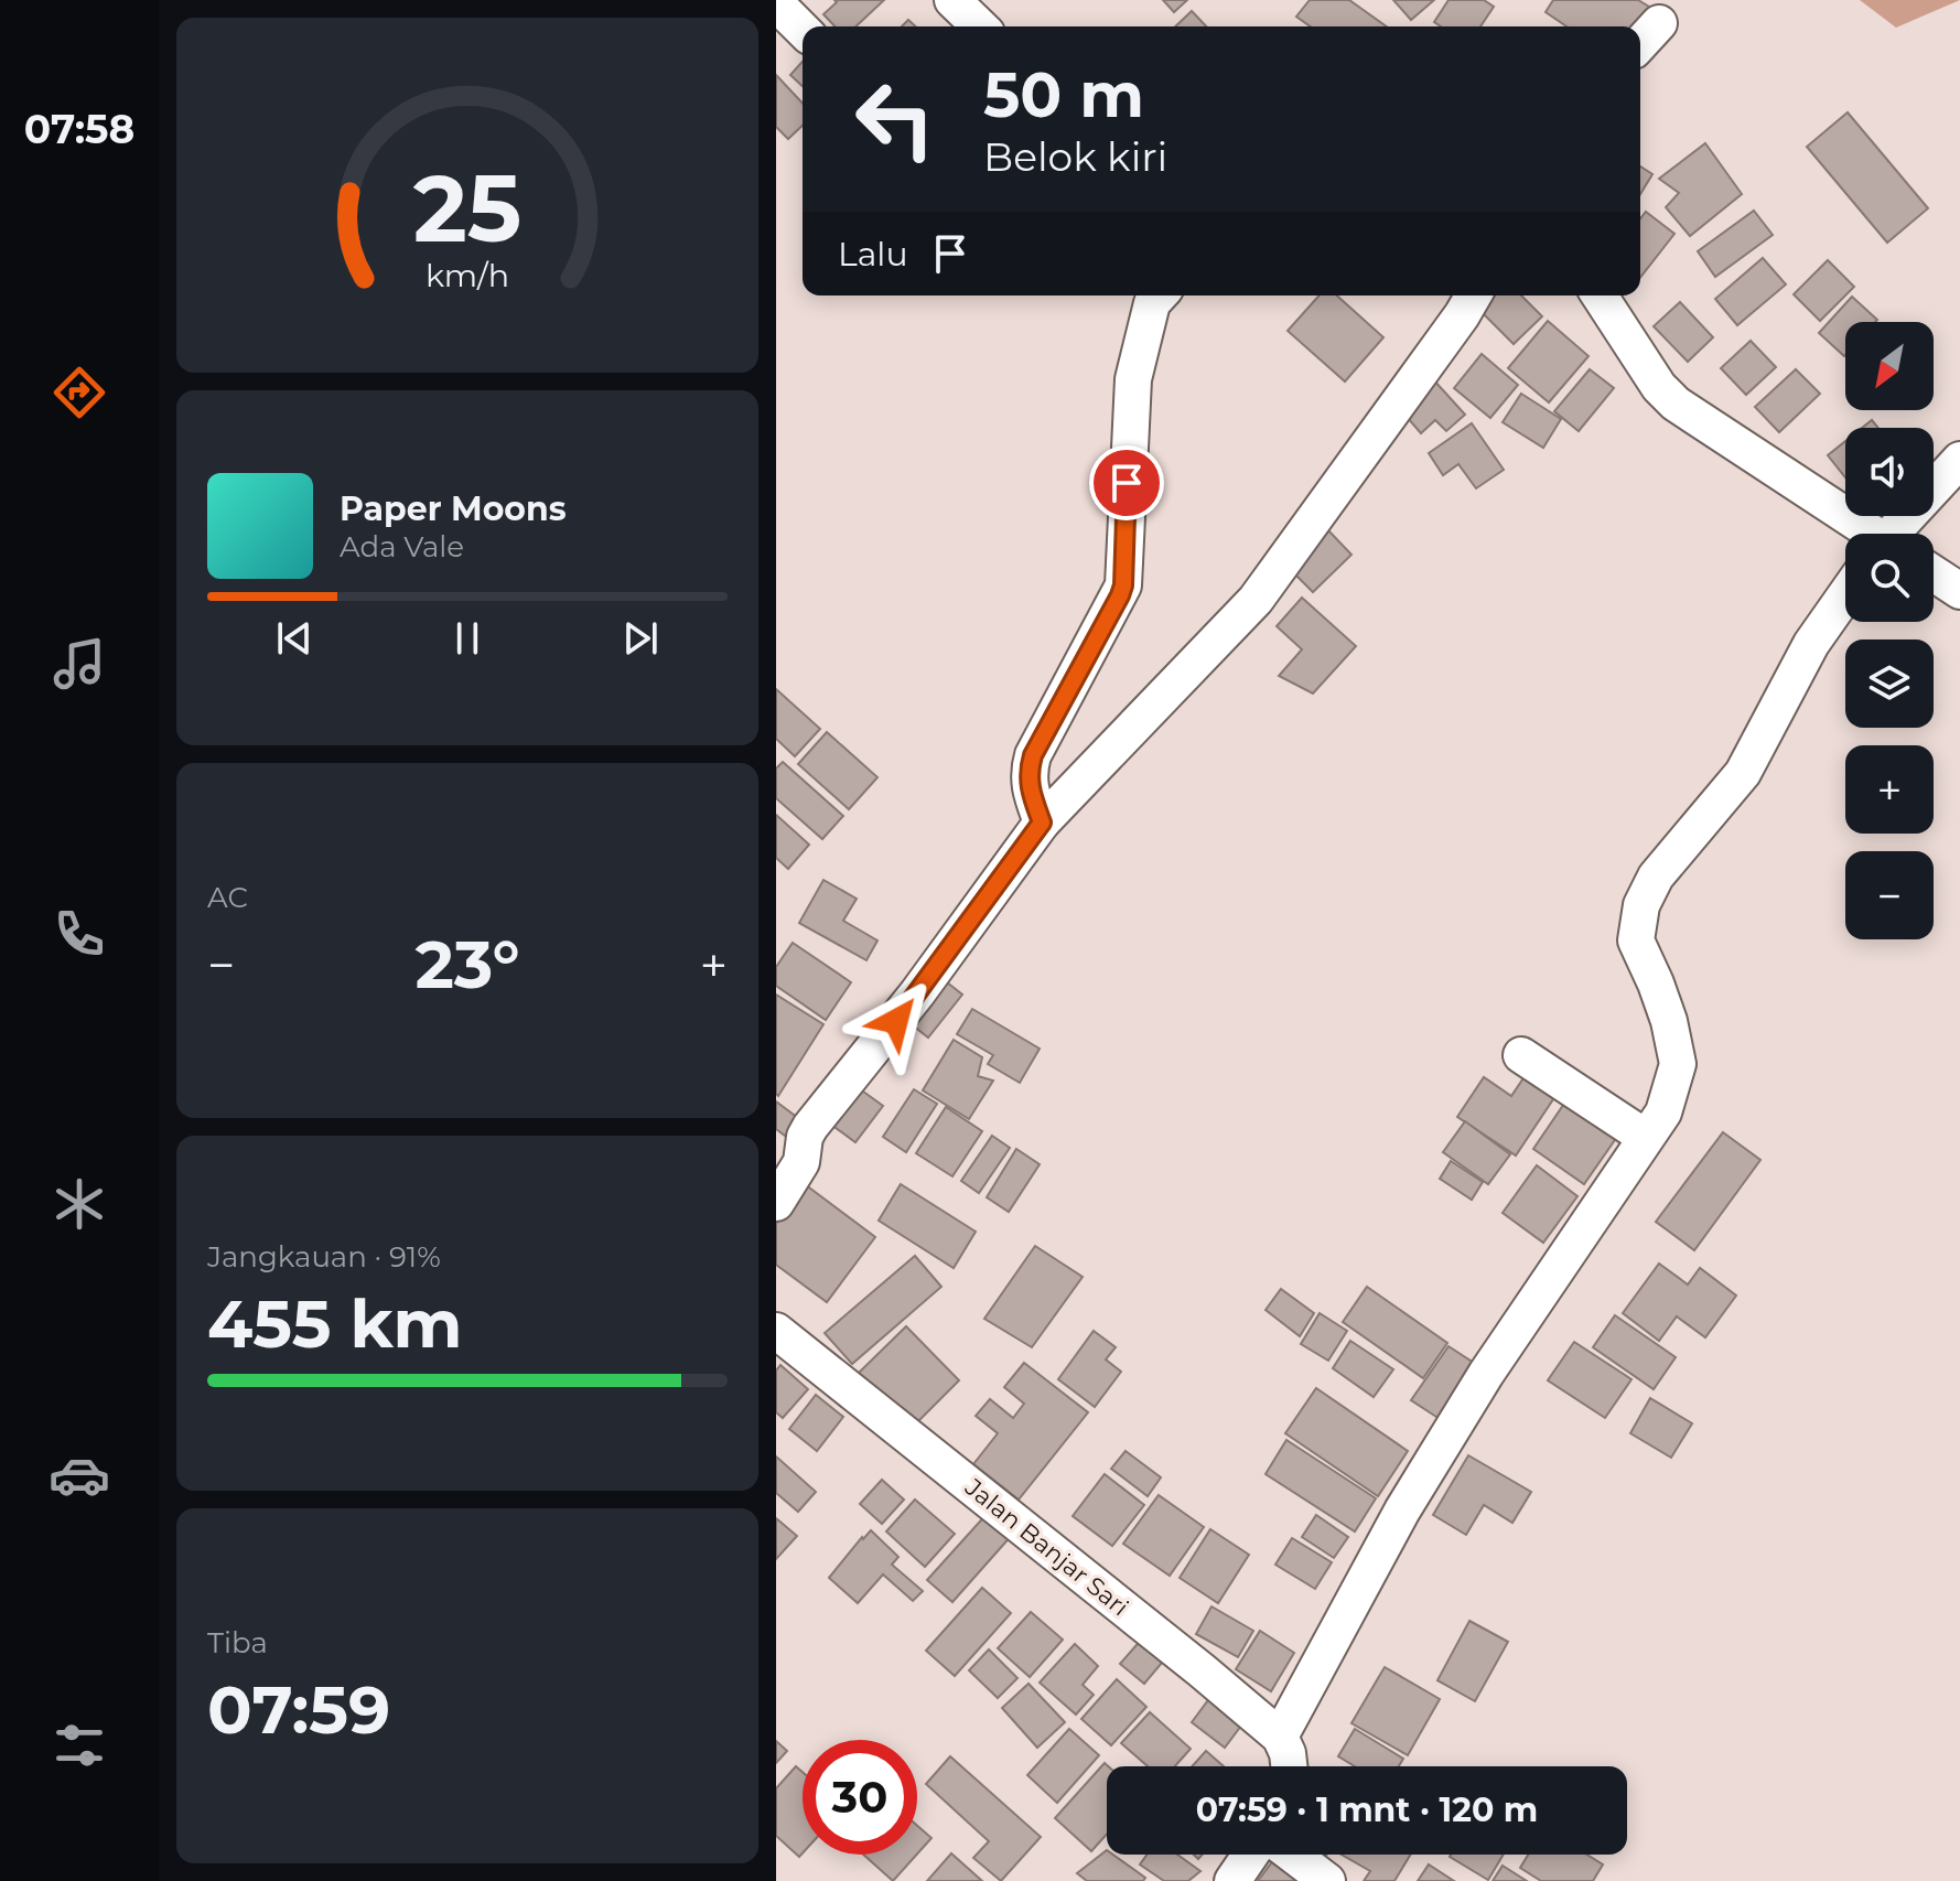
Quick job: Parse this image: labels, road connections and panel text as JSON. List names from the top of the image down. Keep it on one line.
{"streets":{"street":["Jalan Banjar Sari"]},"north":"bottom left","page":{"tabs":"07:58","turn":["50 m","Belok kiri"],"then":"Lalu","map_buttons":["+","−"],"song":["Paper Moons","Ada Vale"],"tile":["AC",["Jangkauan · 91%","455 km"],["Tiba","07:59"]],"heat":["−","23°","+"],"limit":"30","trip":"07:59 · 1 mnt · 120 m","gauge":["25","km/h"]}}
